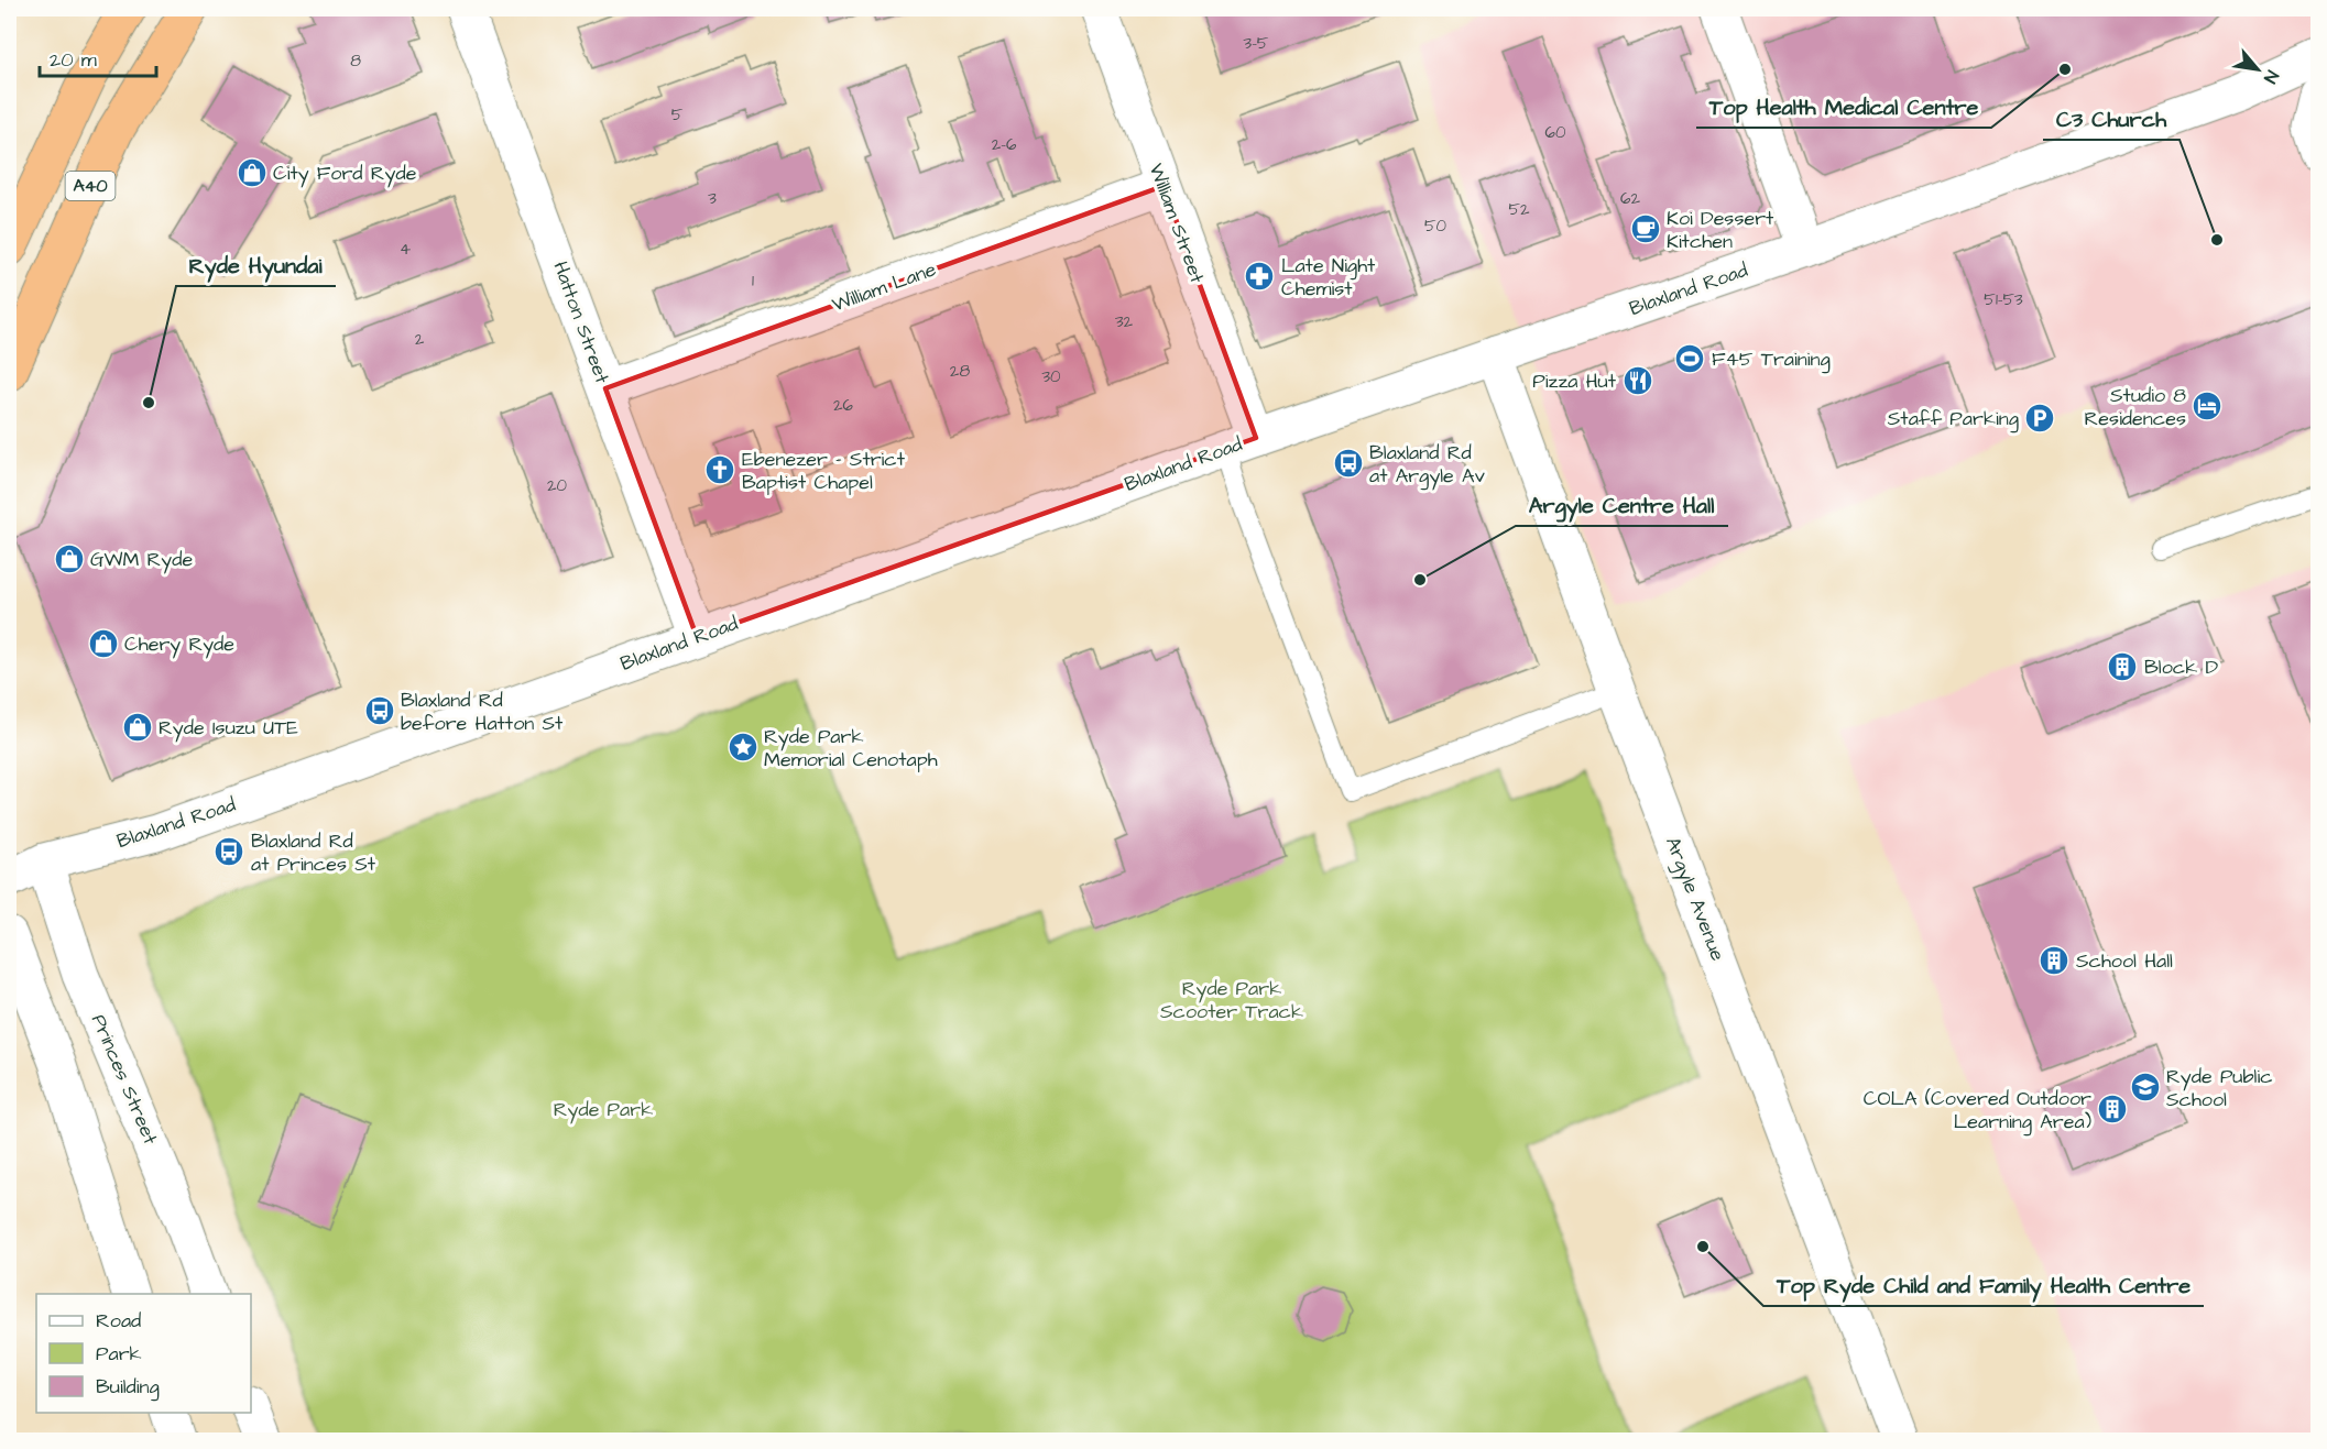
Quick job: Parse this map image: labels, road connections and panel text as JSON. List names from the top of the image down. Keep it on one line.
{"streets":{"highway":["A40"],"street":["William Street","William Lane","Blaxland Road","Hatton Street","Argyle Avenue","Princes Street"]},"crossings":[["William Street","William Lane"],["William Street","Blaxland Road"],["William Lane","Hatton Street"],["Blaxland Road","Hatton Street"],["Blaxland Road","Argyle Avenue"],["Blaxland Road","Princes Street"]],"parks":["Ryde Park Scooter Track","Ryde Park"],"places":{"other":["Top Health Medical Centre","C3 Church","Ryde Hyundai","Argyle Centre Hall","Top Ryde Child and Family Health Centre"],"shop":["City Ford Ryde","GWM Ryde","Chery Ryde","Ryde Isuzu UTE"],"cafe":["Koi Dessert Kitchen"],"pharmacy":["Late Night Chemist"],"sports":["F45 Training"],"restaurant":["Pizza Hut"],"hotel":["Studio 8 Residences"],"parking":["Staff Parking"],"bus stop":["Blaxland Rd at Argyle Av","Blaxland Rd before Hatton St","Blaxland Rd at Princes St"],"church":["Ebenezer - Strict Baptist Chapel"],"building":["Block D","School Hall","COLA (Covered Outdoor Learning Area)"],"place":["Ryde Park Memorial Cenotaph"],"school or university":["Ryde Public School"]},"house_numbers":["3-5","8","5","60","2-6","3","62","52","50","4","1","51-53","32","2","28","30","26","20"],"legend":["Road","Park","Building"],"scale_bar":"20 m","north":"bottom right"}
